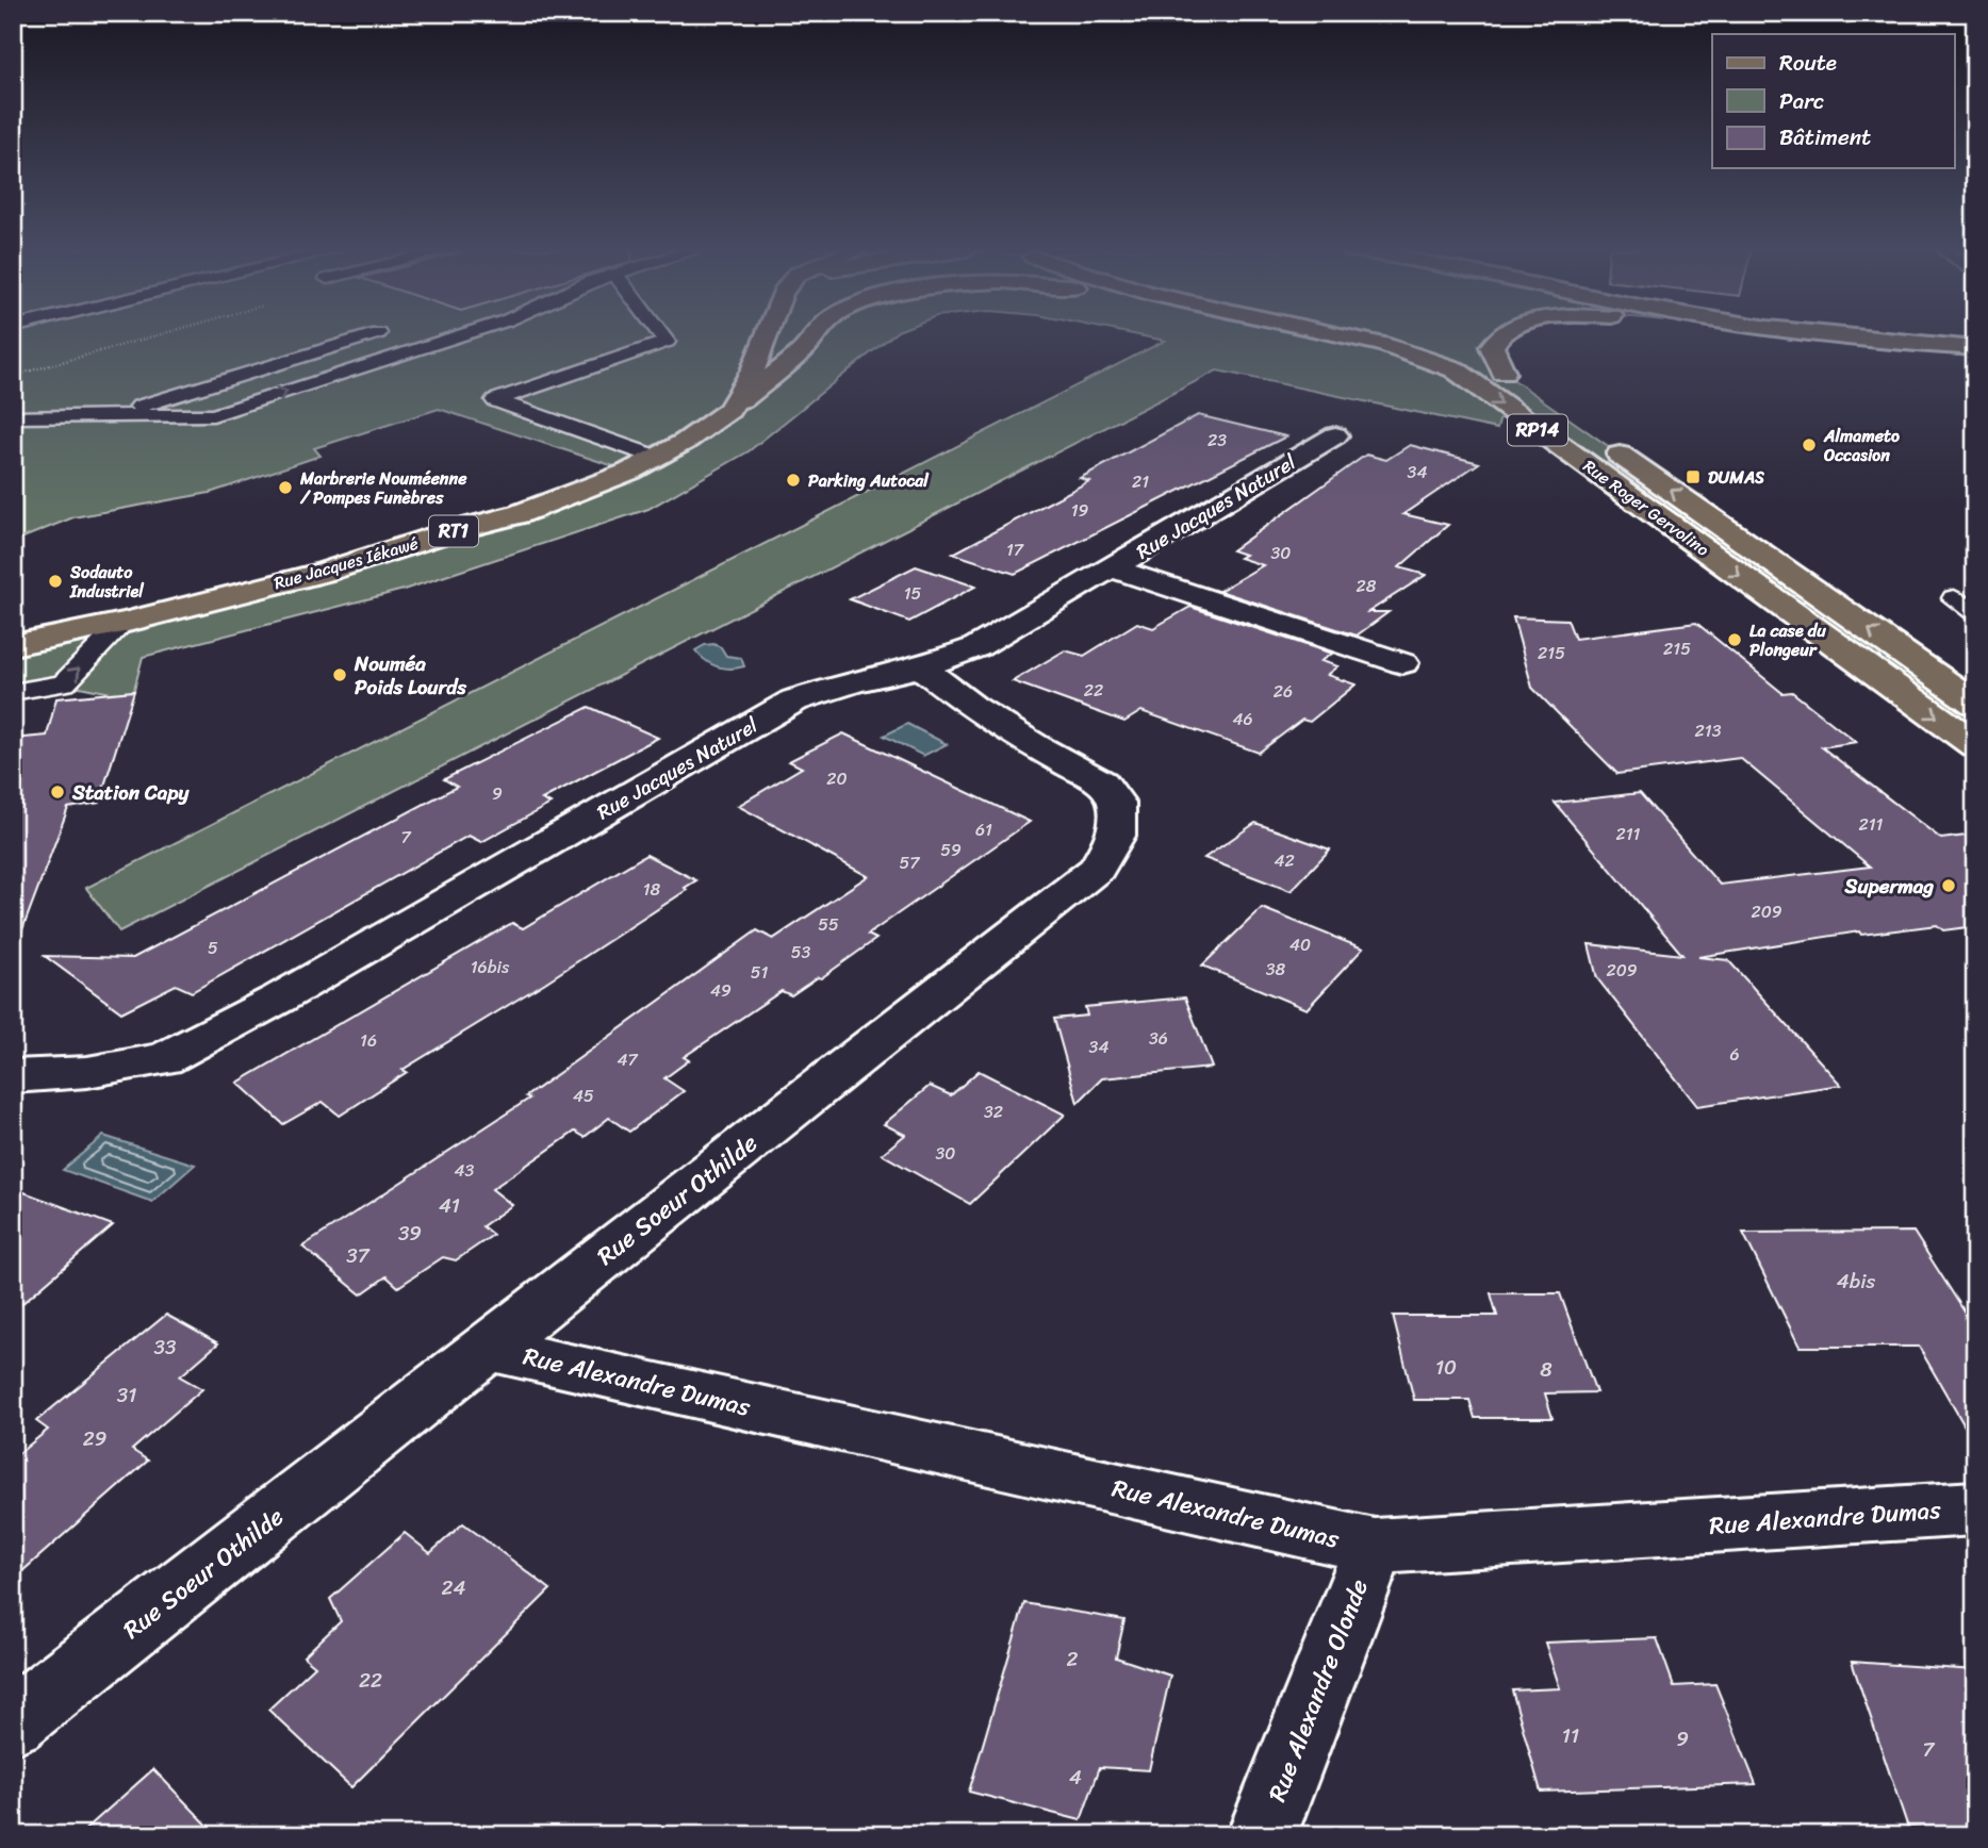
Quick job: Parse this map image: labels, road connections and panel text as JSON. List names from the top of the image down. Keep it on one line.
{"streets":{"main road":["RP14","Rue Roger Gervolino","RT1","Rue Jacques Iékawé"],"street":["Rue Jacques Naturel","Rue Soeur Othilde","Rue Alexandre Dumas","Rue Alexandre Olonde"]},"crossings":[["Rue Jacques Naturel","Rue Soeur Othilde"],["Rue Soeur Othilde","Rue Alexandre Dumas"],["Rue Alexandre Dumas","Rue Alexandre Olonde"]],"places":{"other":["Almameto Occasion","Parking Autocal","Marbrerie Nouméenne / Pompes Funèbres","Sodauto Industriel","La case du Plongeur","Nouméa Poids Lourds","Station Capy","Supermag"],"transit":["DUMAS"]},"house_numbers":["23","34","21","19","17","30","28","15","215","215","22","26","46","213","20","9","211","61","211","7","59","42","57","18","209","55","40","5","53","16bis","38","209","51","49","36","16","34","6","47","45","32","30","43","41","39","37","4bis","33","10","8","31","29","24","2","22","11","9","7","4"],"legend":["Route","Parc","Bâtiment"]}
